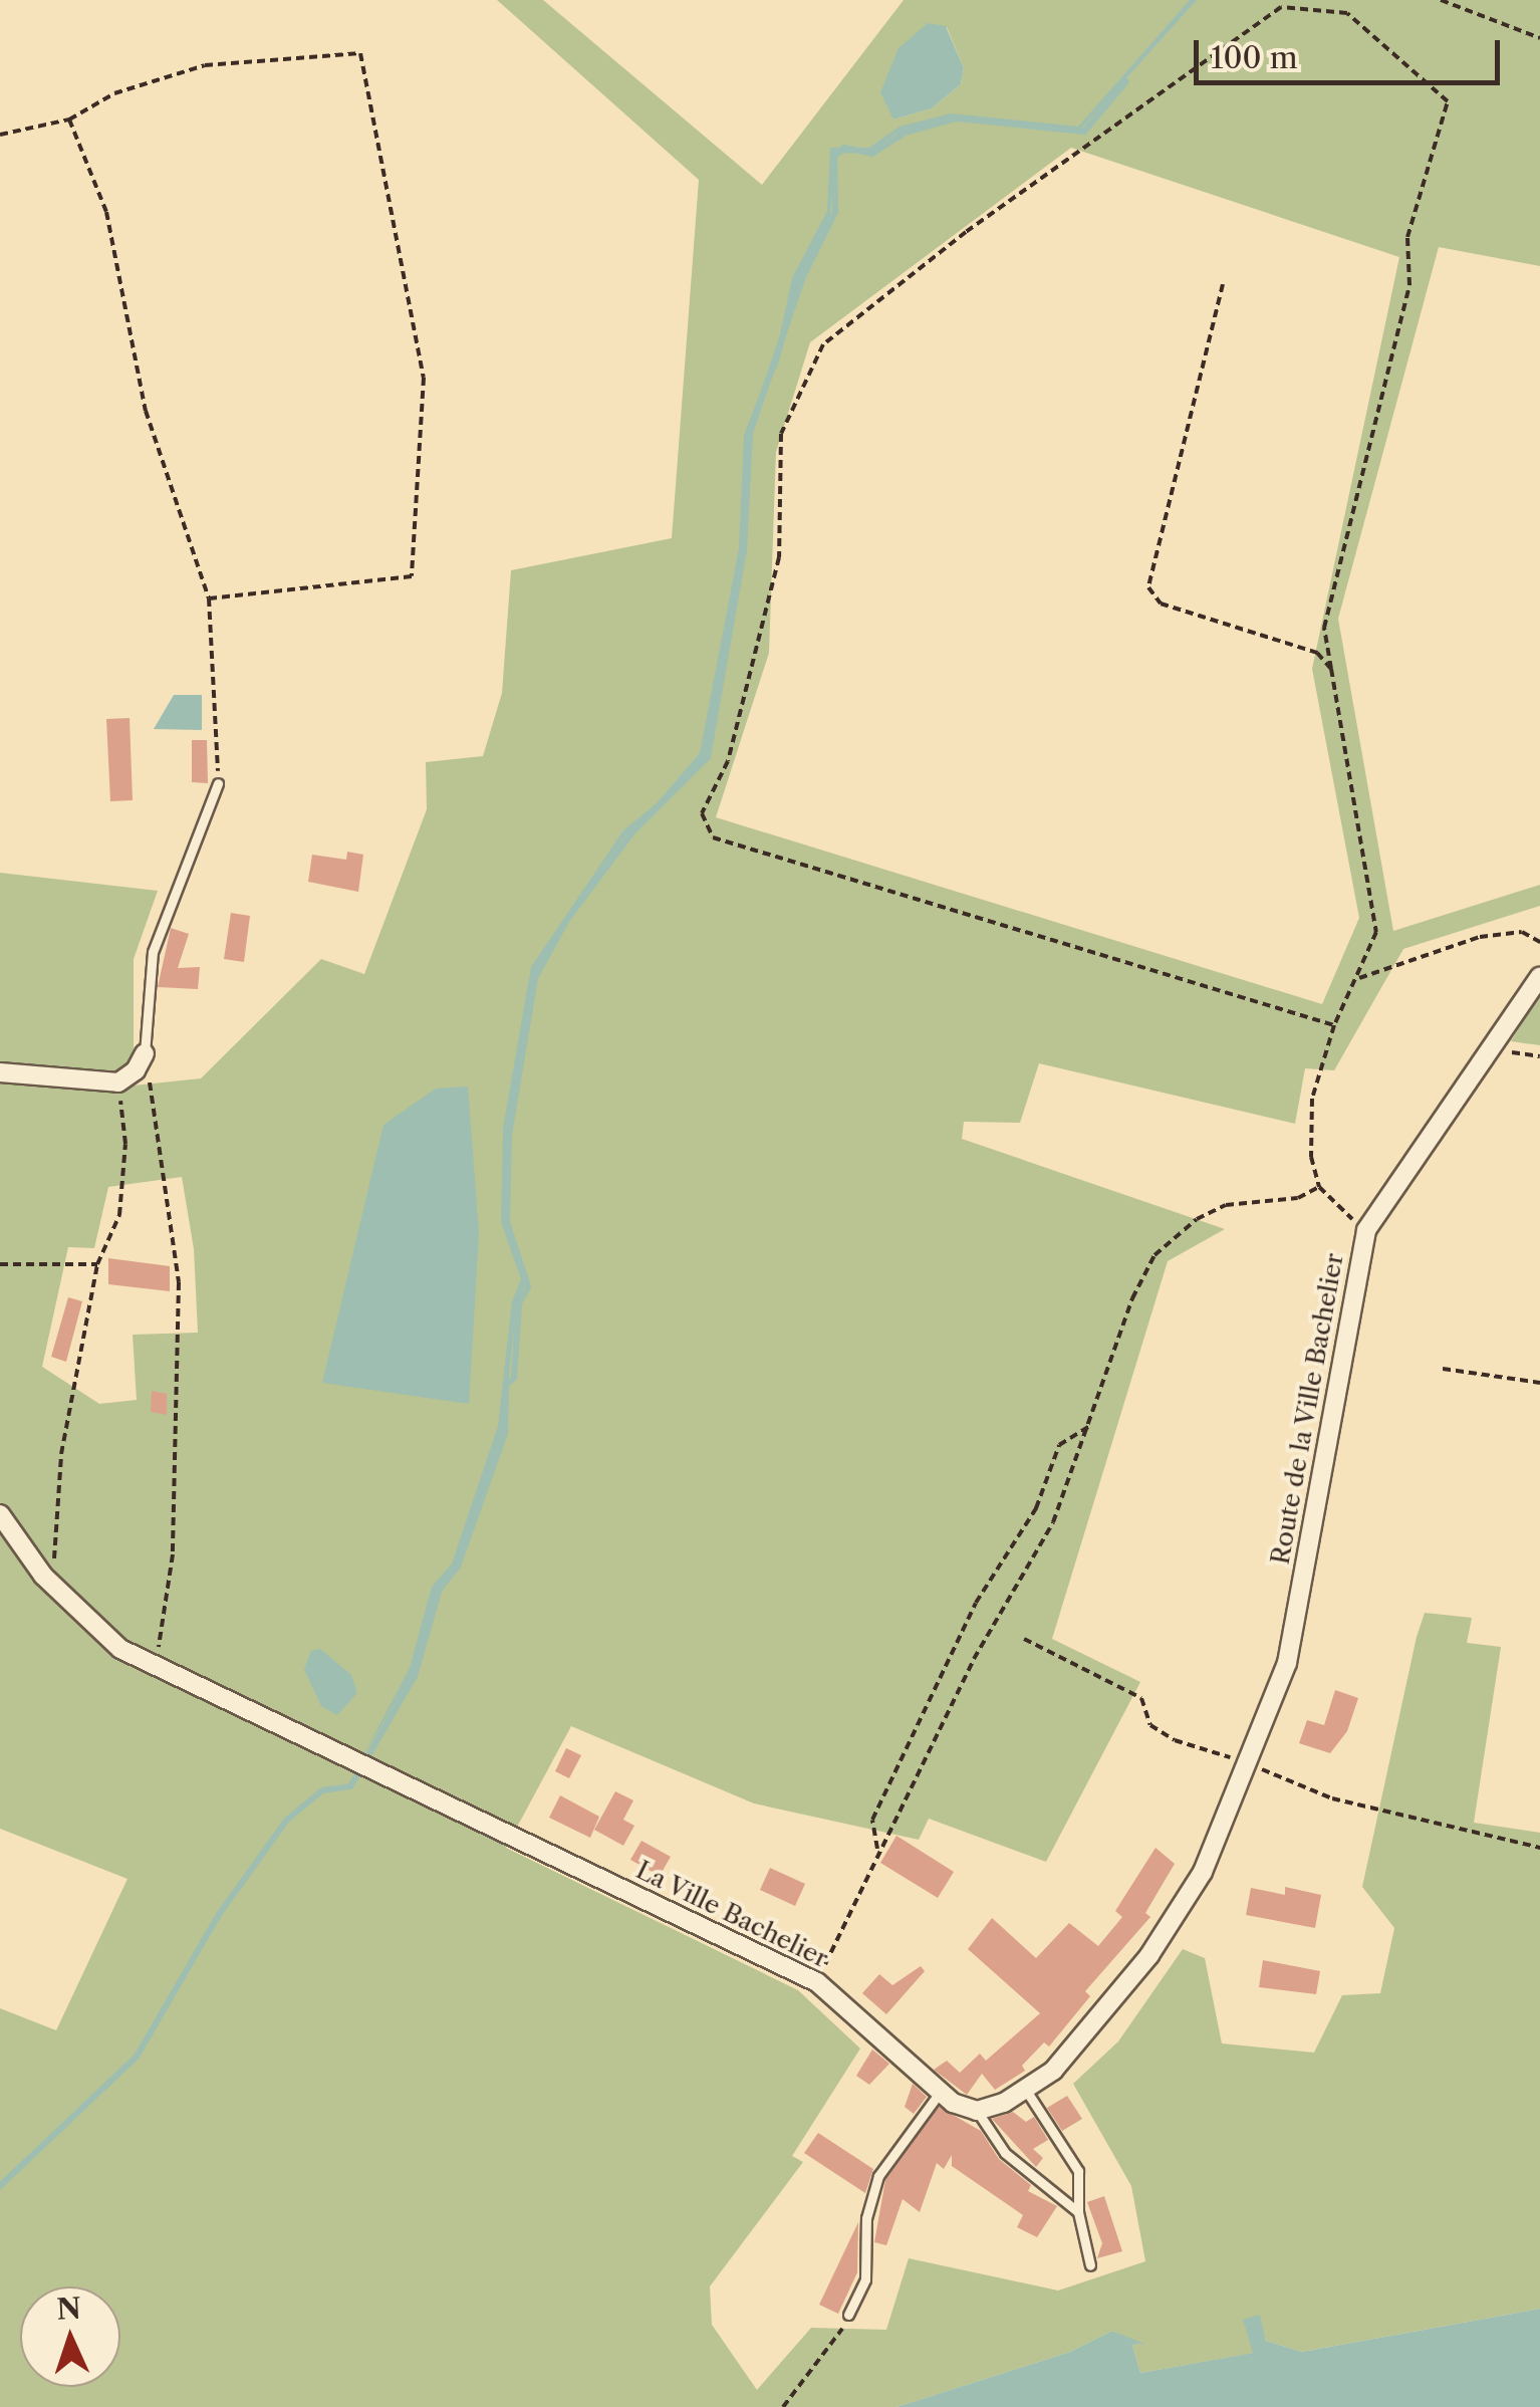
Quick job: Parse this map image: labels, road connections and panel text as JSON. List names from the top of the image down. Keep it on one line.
{"streets":{"street":["Route de la Ville Bachelier","La Ville Bachelier"]},"scale_bar":"100 m","north":"top"}
